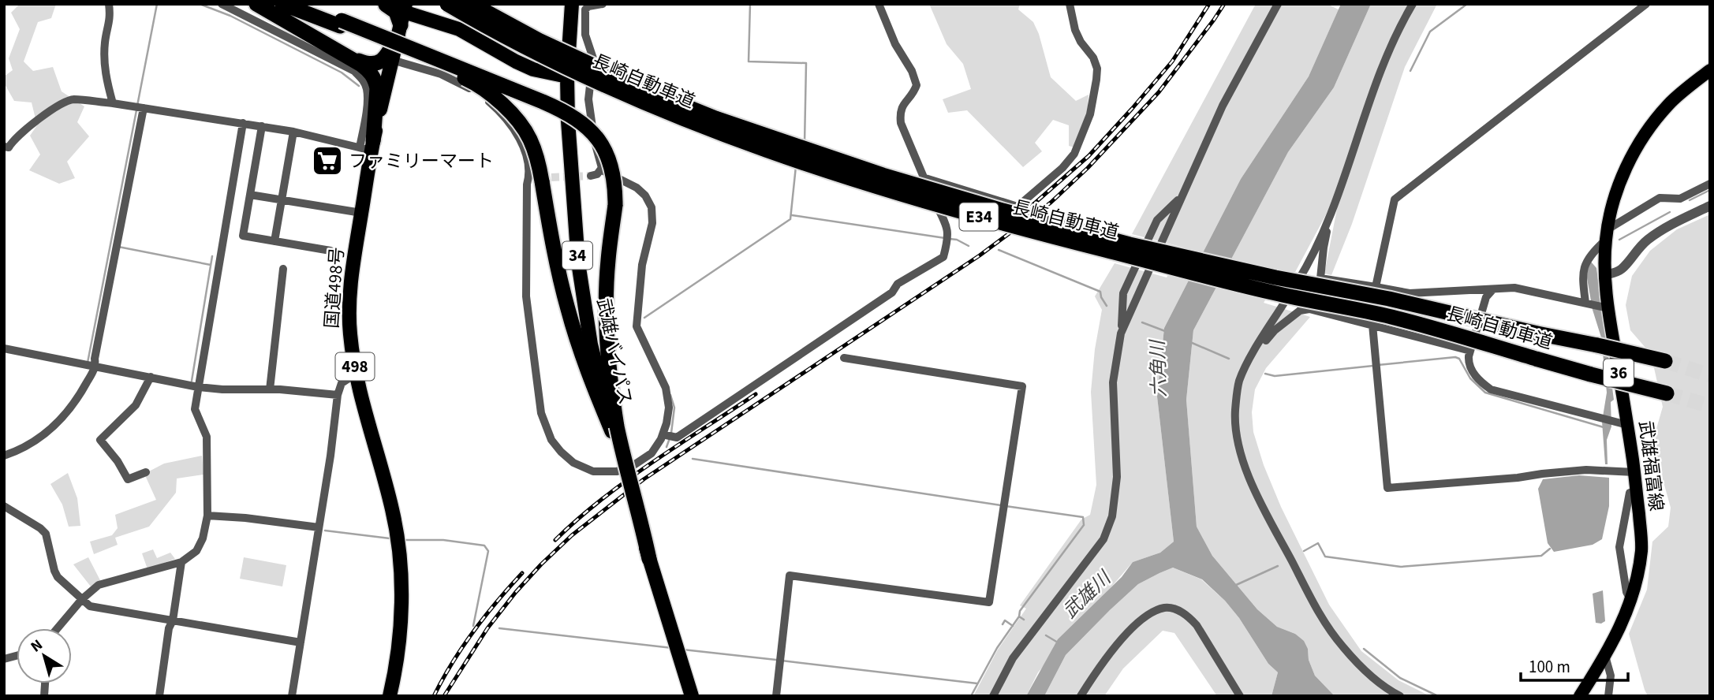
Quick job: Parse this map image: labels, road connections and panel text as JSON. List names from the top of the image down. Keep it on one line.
{"streets":{"highway":["長崎自動車道","E34","34","国道498号","武雄バイパス","498"],"main road":["36","武雄福富線"]},"water":["六角川","武雄川"],"places":{"supermarket":["ファミリーマート"]},"scale_bar":"100 m","north":"top left"}
